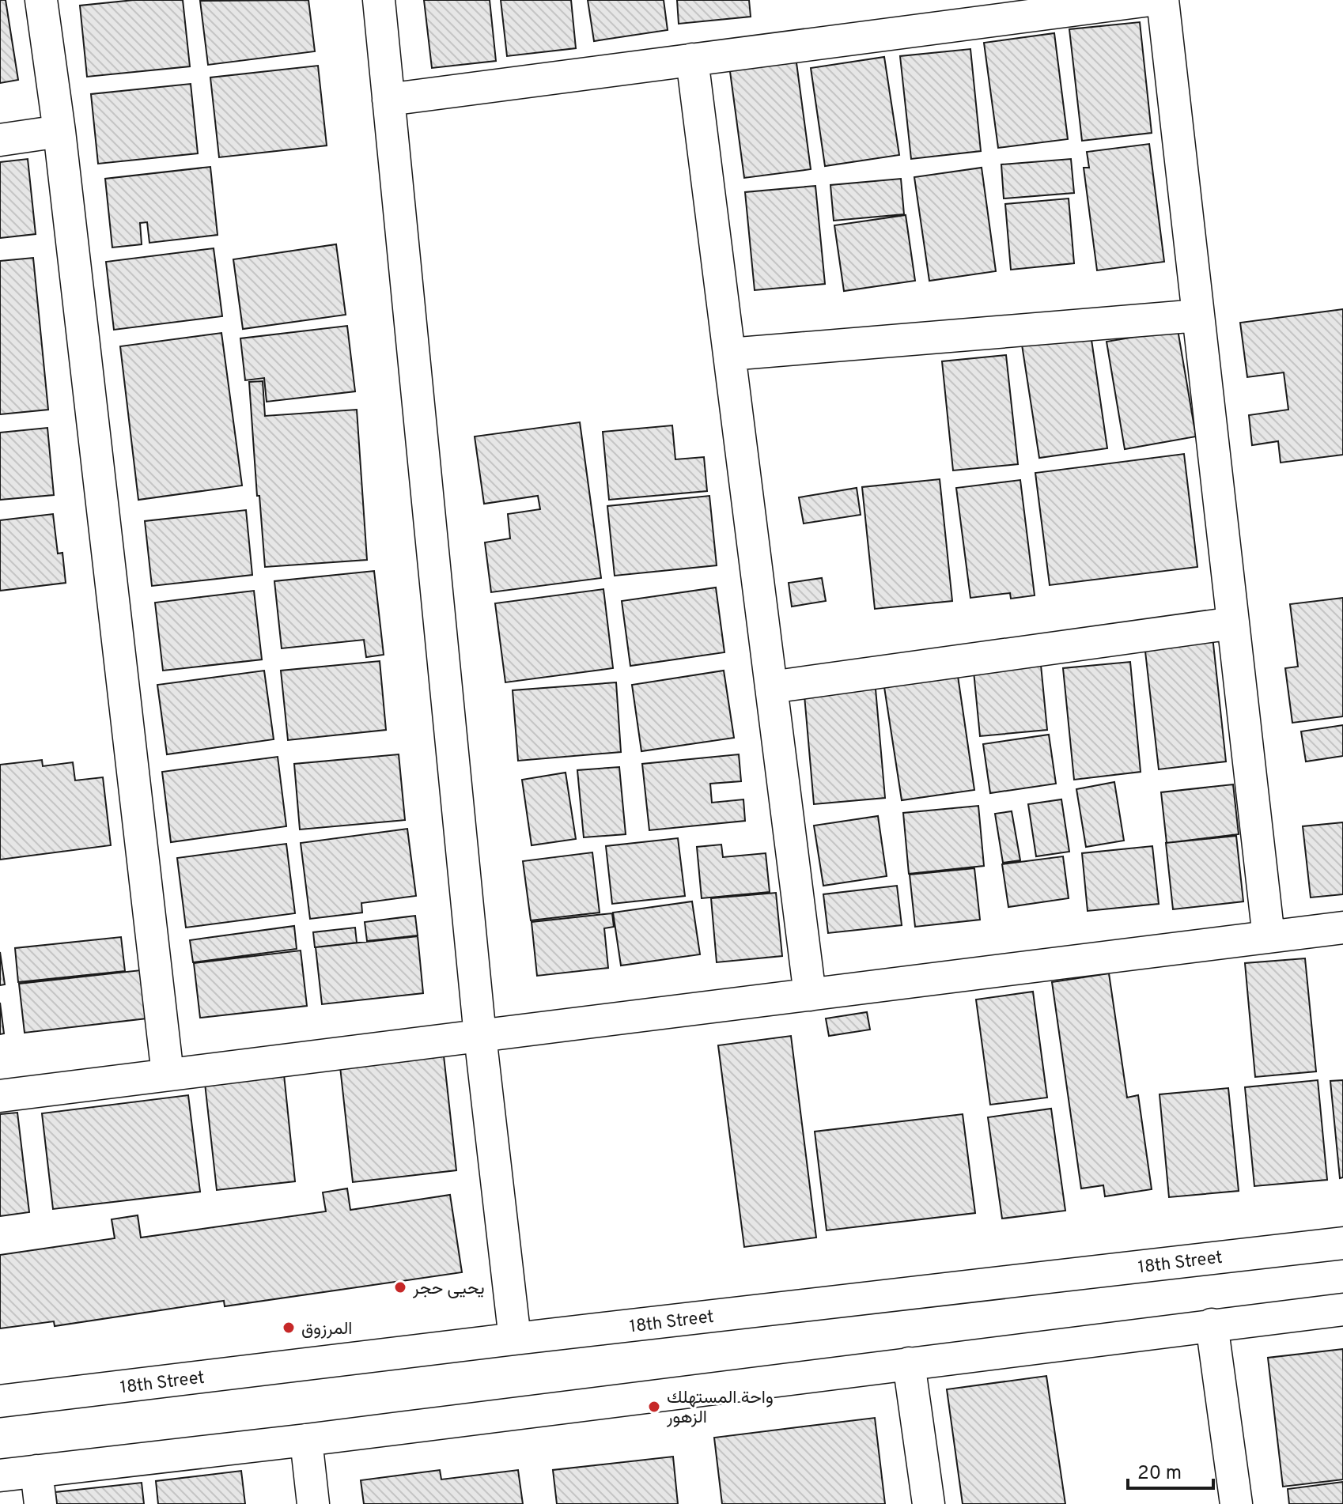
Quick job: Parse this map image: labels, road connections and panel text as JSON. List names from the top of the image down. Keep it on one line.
{"streets":{"street":["18th Street"]},"places":["يحيى حجر","المرزوق","واحة المستهلك الزهور"],"scale_bar":"20 m"}
